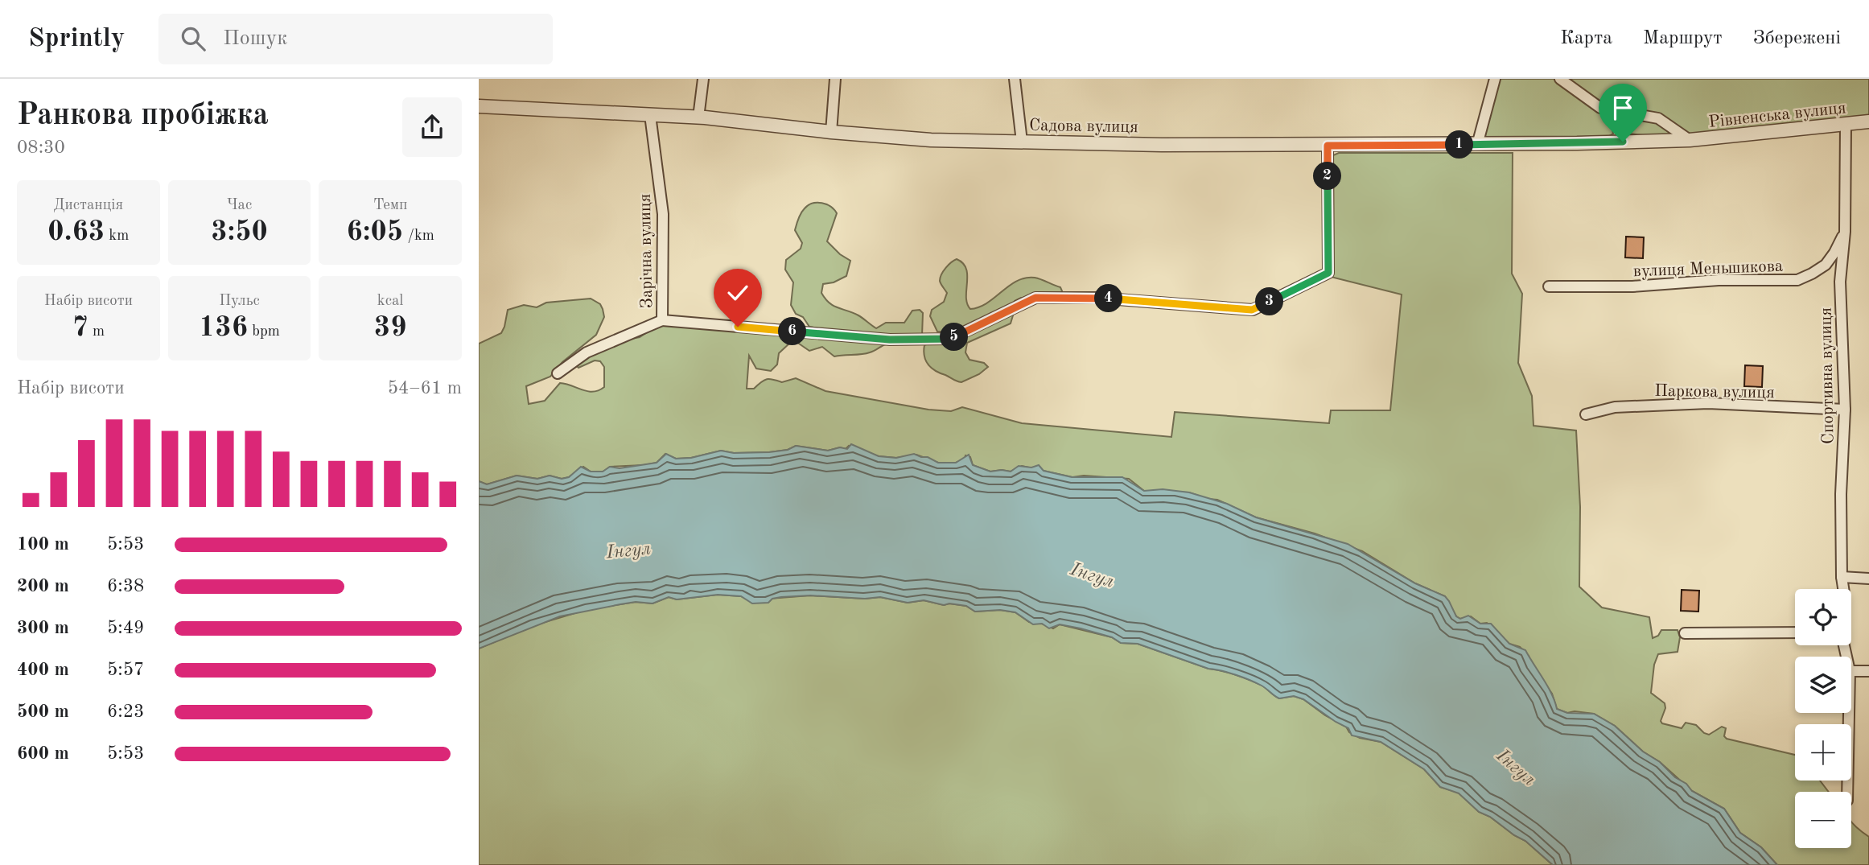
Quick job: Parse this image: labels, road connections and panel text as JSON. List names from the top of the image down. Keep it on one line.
{"streets":{"street":["Рівненська вулиця","Садова вулиця","Зарічна вулиця","вулиця Меньшикова","Спортивна вулиця","Паркова вулиця"]},"crossings":[["Рівненська вулиця","Садова вулиця"],["Рівненська вулиця","Спортивна вулиця"],["Садова вулиця","Зарічна вулиця"],["вулиця Меньшикова","Спортивна вулиця"],["Спортивна вулиця","Паркова вулиця"]],"water":["Інгул"],"page":{"header":"Sprintly","search":"Пошук","nav":["Карта","Маршрут","Збережені"],"heading":["Ранкова пробіжка","08:30"],"pins":["1","2","4","3","6","5"],"stats":[["Дистанція","0.63 km"],["Час","3:50"],["Темп","6:05 /km"],["Набір висоти","7 m"],["Пульс","136 bpm"],["kcal","39"]],"chart":["Набір висоти","54–61 m"],"list":[{"name":"100 m","note":"5:53"},{"name":"200 m","note":"6:38"},{"name":"300 m","note":"5:49"},{"name":"400 m","note":"5:57"},{"name":"500 m","note":"6:23"},{"name":"600 m","note":"5:53"}],"map_buttons":["+","−"]}}
